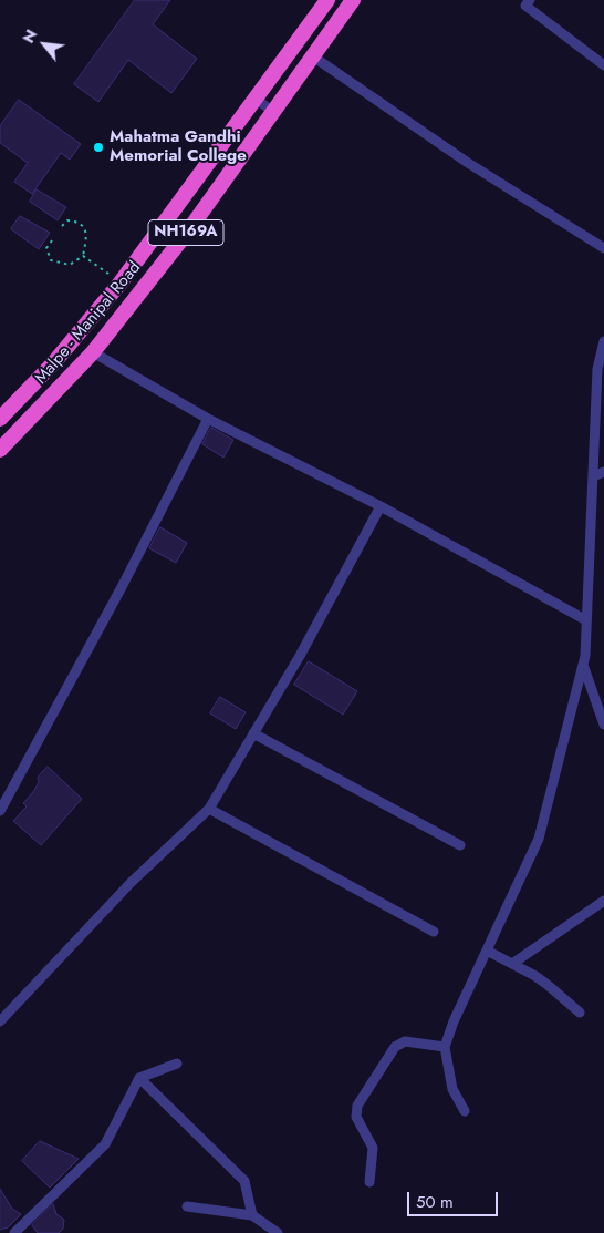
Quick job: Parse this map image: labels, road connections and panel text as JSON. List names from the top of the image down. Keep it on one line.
{"streets":{"highway":["NH169A","Malpe - Manipal Road"]},"places":["Mahatma Gandhi Memorial College"],"scale_bar":"50 m","north":"top left"}
